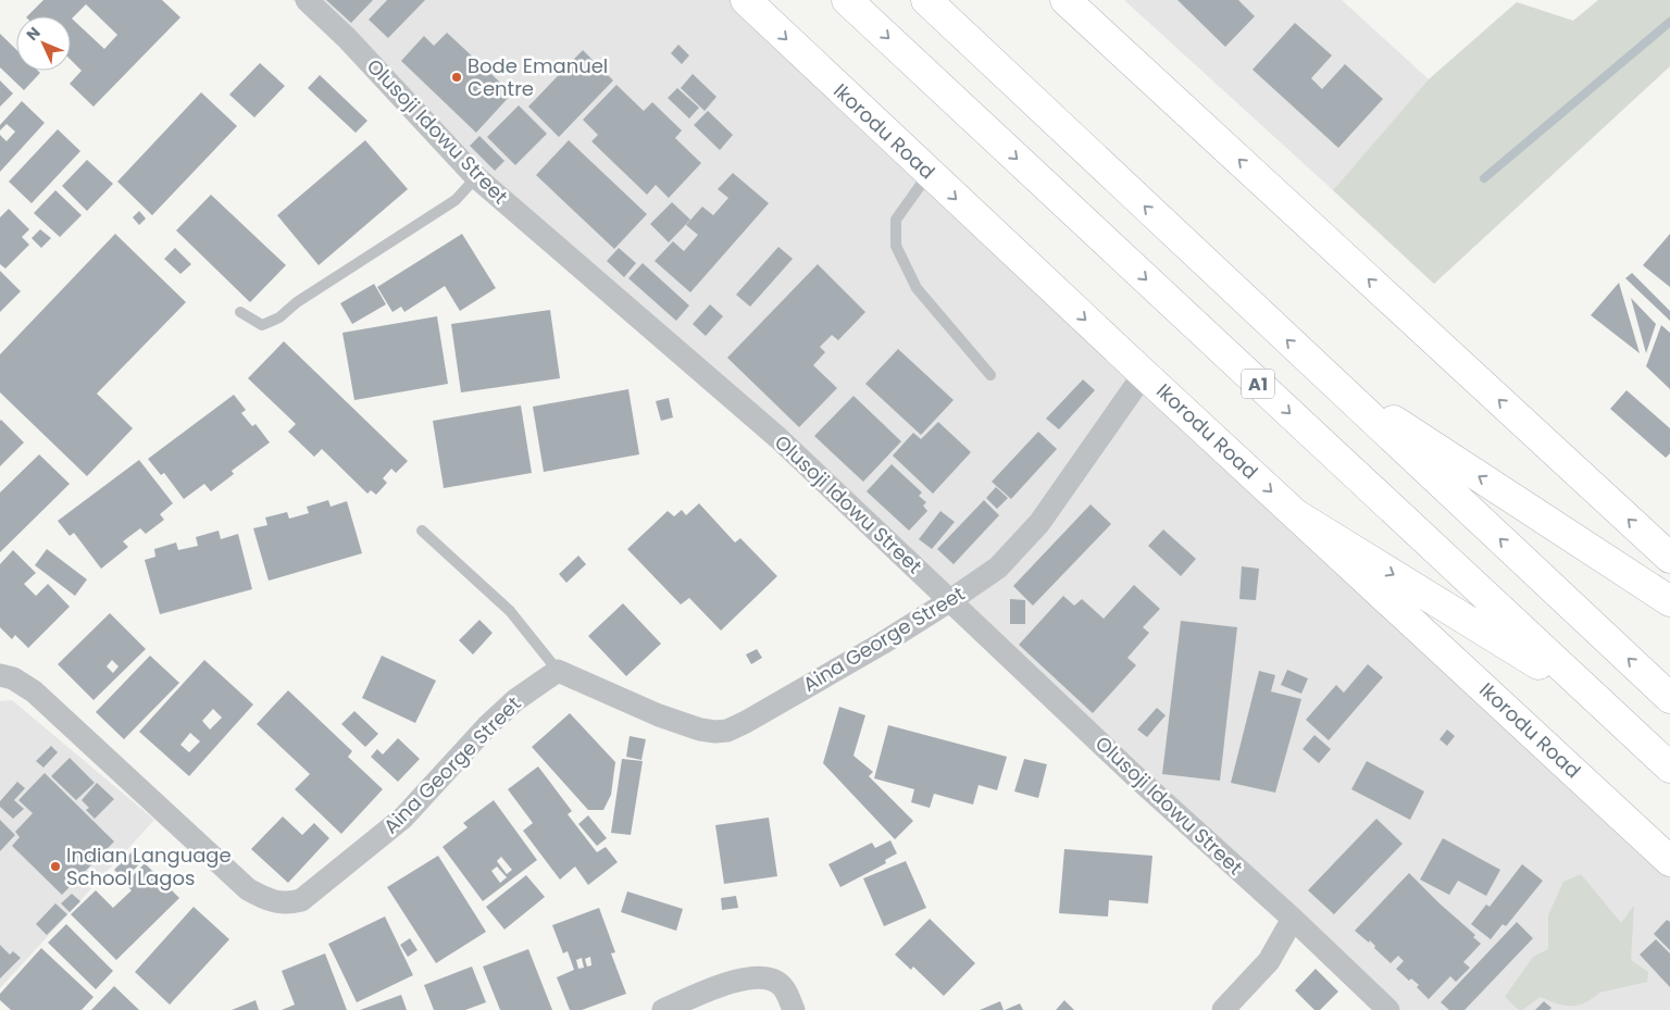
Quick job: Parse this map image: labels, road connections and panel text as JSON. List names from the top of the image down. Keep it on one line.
{"streets":{"main road":["Ikorodu Road","A1"],"street":["Olusoji Idowu Street","Aina George Street"]},"crossings":[["Olusoji Idowu Street","Aina George Street"],["Ikorodu Road","Aina George Street"]],"places":["Bode Emanuel Centre","Indian Language School Lagos"],"north":"top left"}
